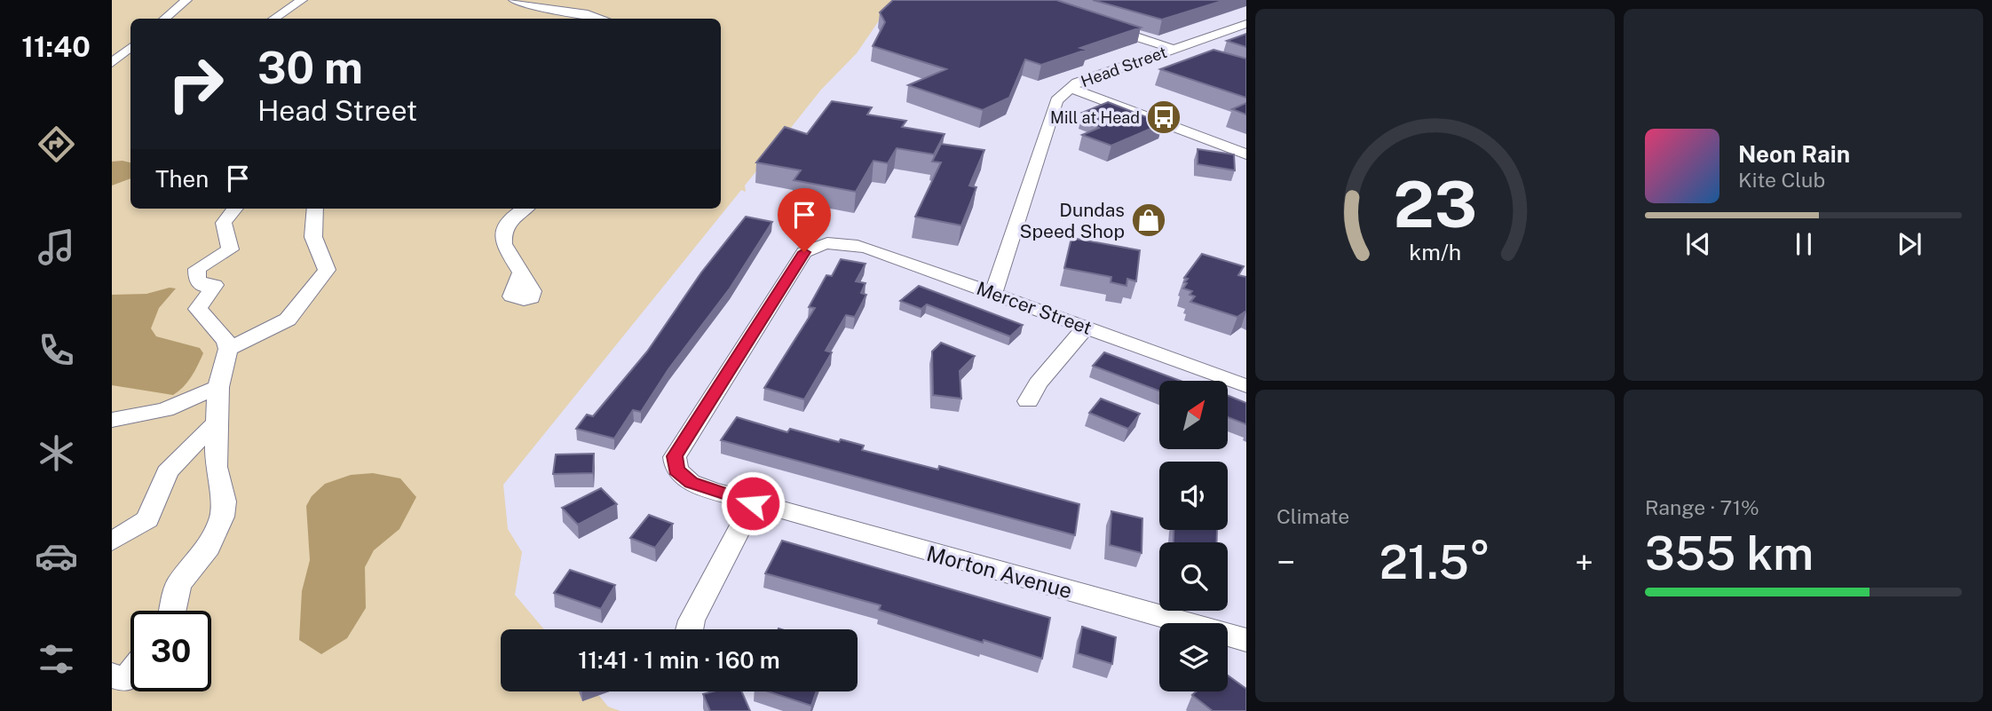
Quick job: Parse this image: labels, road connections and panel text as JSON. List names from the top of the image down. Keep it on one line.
{"streets":{"street":["Head Street","Mercer Street","Morton Avenue"]},"crossings":[["Head Street","Mercer Street"],["Mercer Street","Morton Avenue"]],"places":{"bus stop":["Mill at Head"],"shop":["Dundas Speed Shop"]},"north":"top right","page":{"tabs":"11:40","turn":["30 m","Head Street"],"song":["Neon Rain","Kite Club"],"then":"Then","tile":["Climate",["Range · 71%","355 km"]],"heat":["−","21.5°","+"],"limit":"30","trip":"11:41 · 1 min · 160 m","gauge":["23","km/h"]}}
